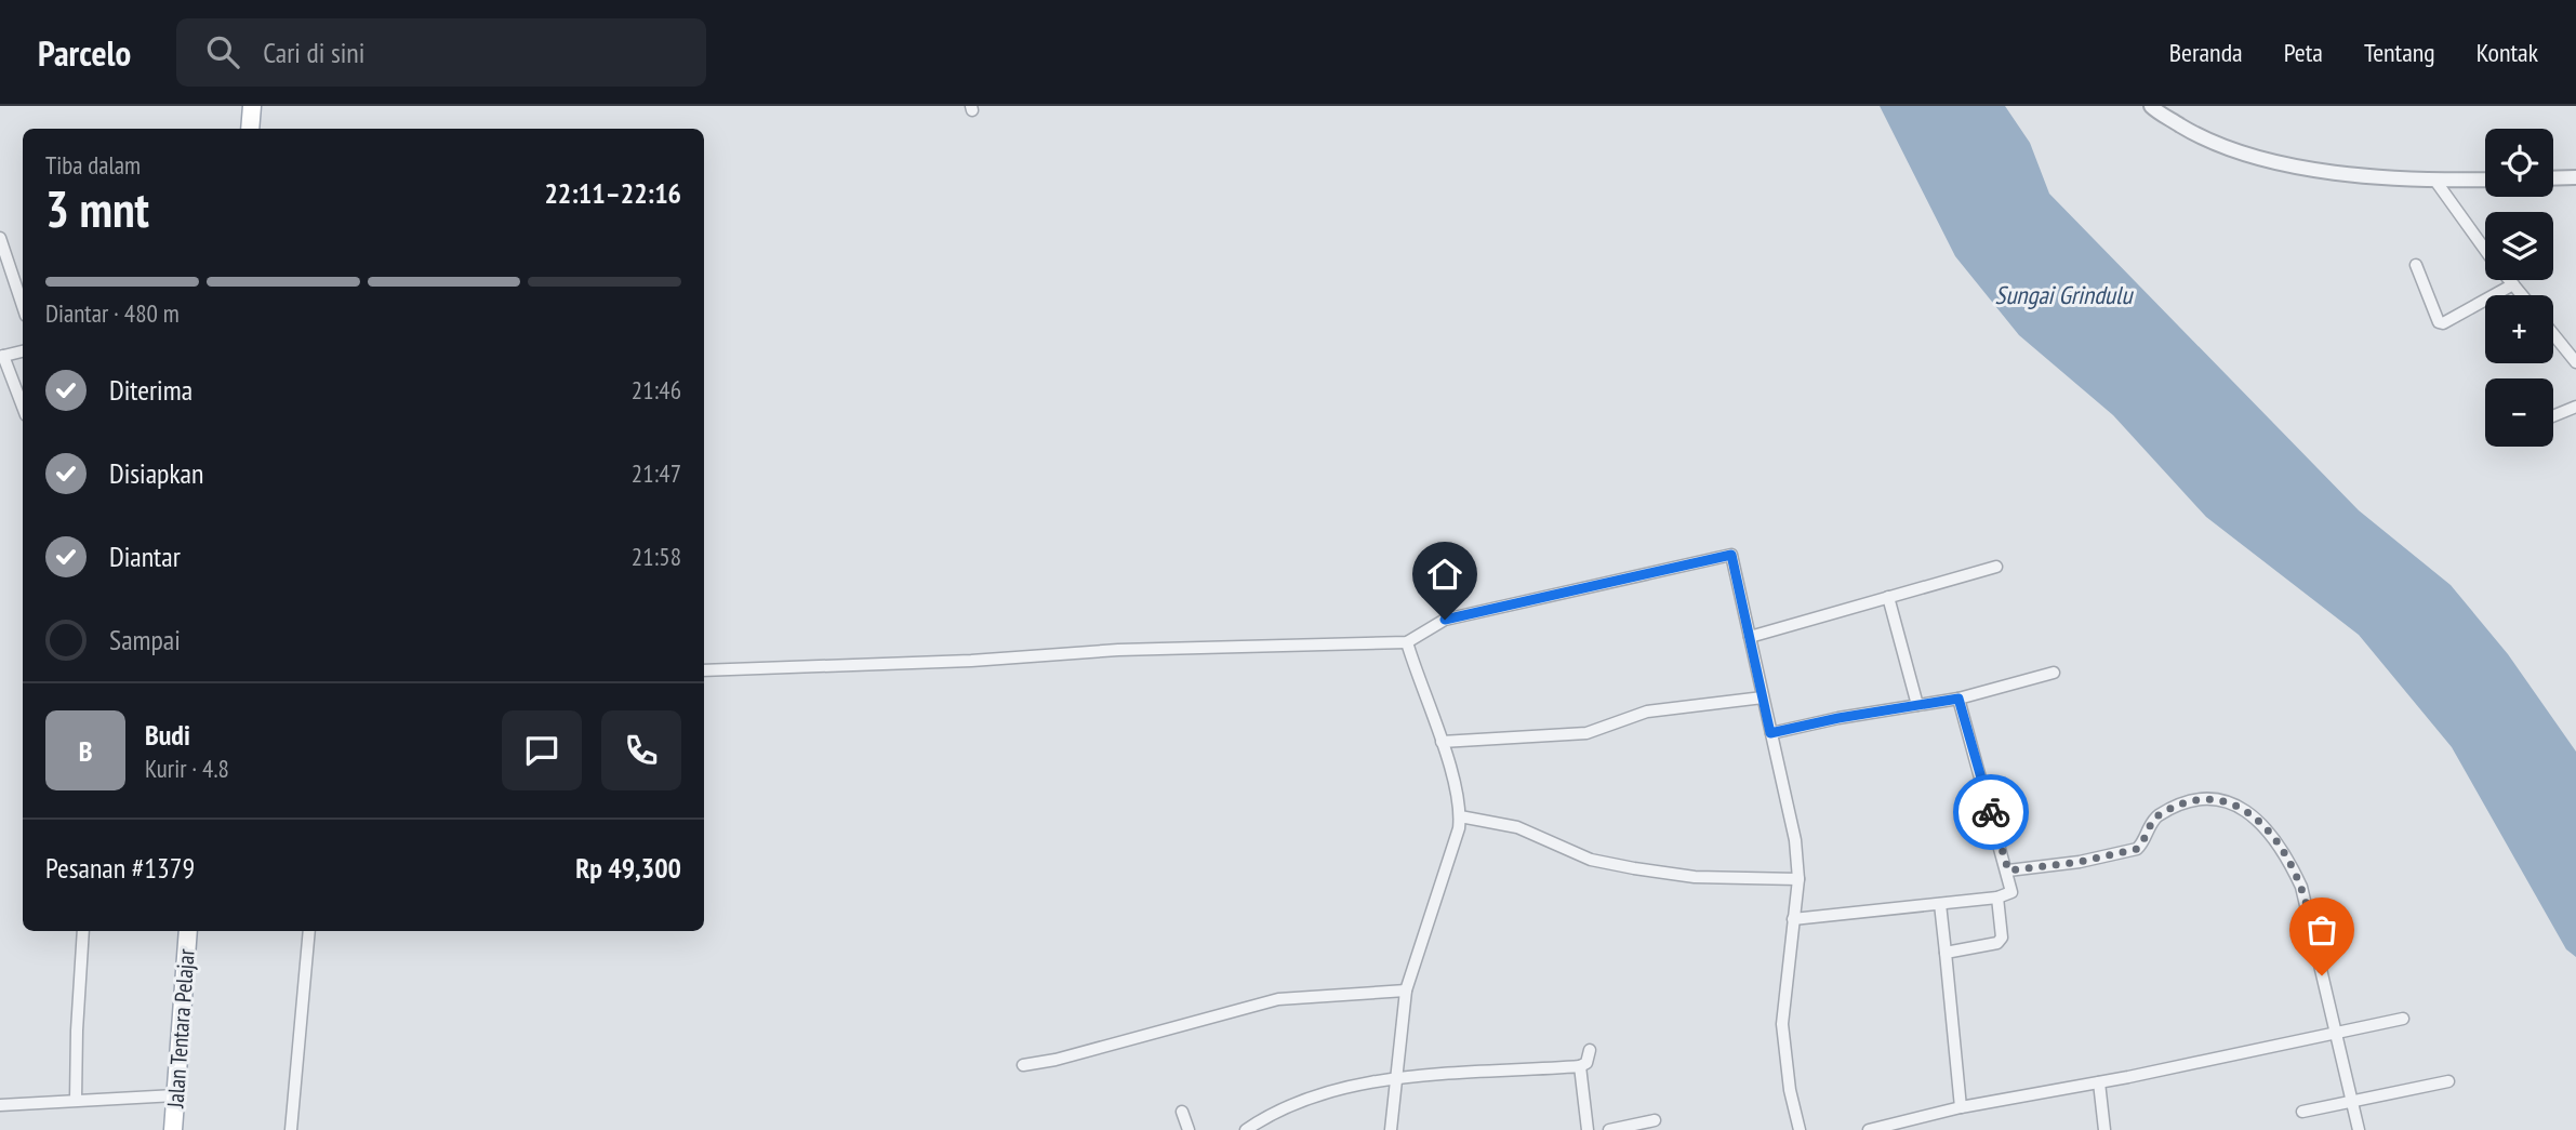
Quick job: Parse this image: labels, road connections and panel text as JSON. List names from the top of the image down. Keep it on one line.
{"streets":{"main road":["Jalan Tentara Pelajar"]},"water":["Sungai Grindulu"],"page":{"header":"Parcelo","search":"Cari di sini","nav":["Beranda","Peta","Tentang","Kontak"],"map_buttons":["+","−"],"heading":["3 mnt","Tiba dalam","22:11–22:16"],"panel":["Budi","Kurir · 4.8","Pesanan #1379","Rp 49,300"],"bar":"Diantar · 480 m","list":[["Diterima","21:46"],["Disiapkan","21:47"],["Diantar","21:58"],"Sampai"],"round":"B"}}
